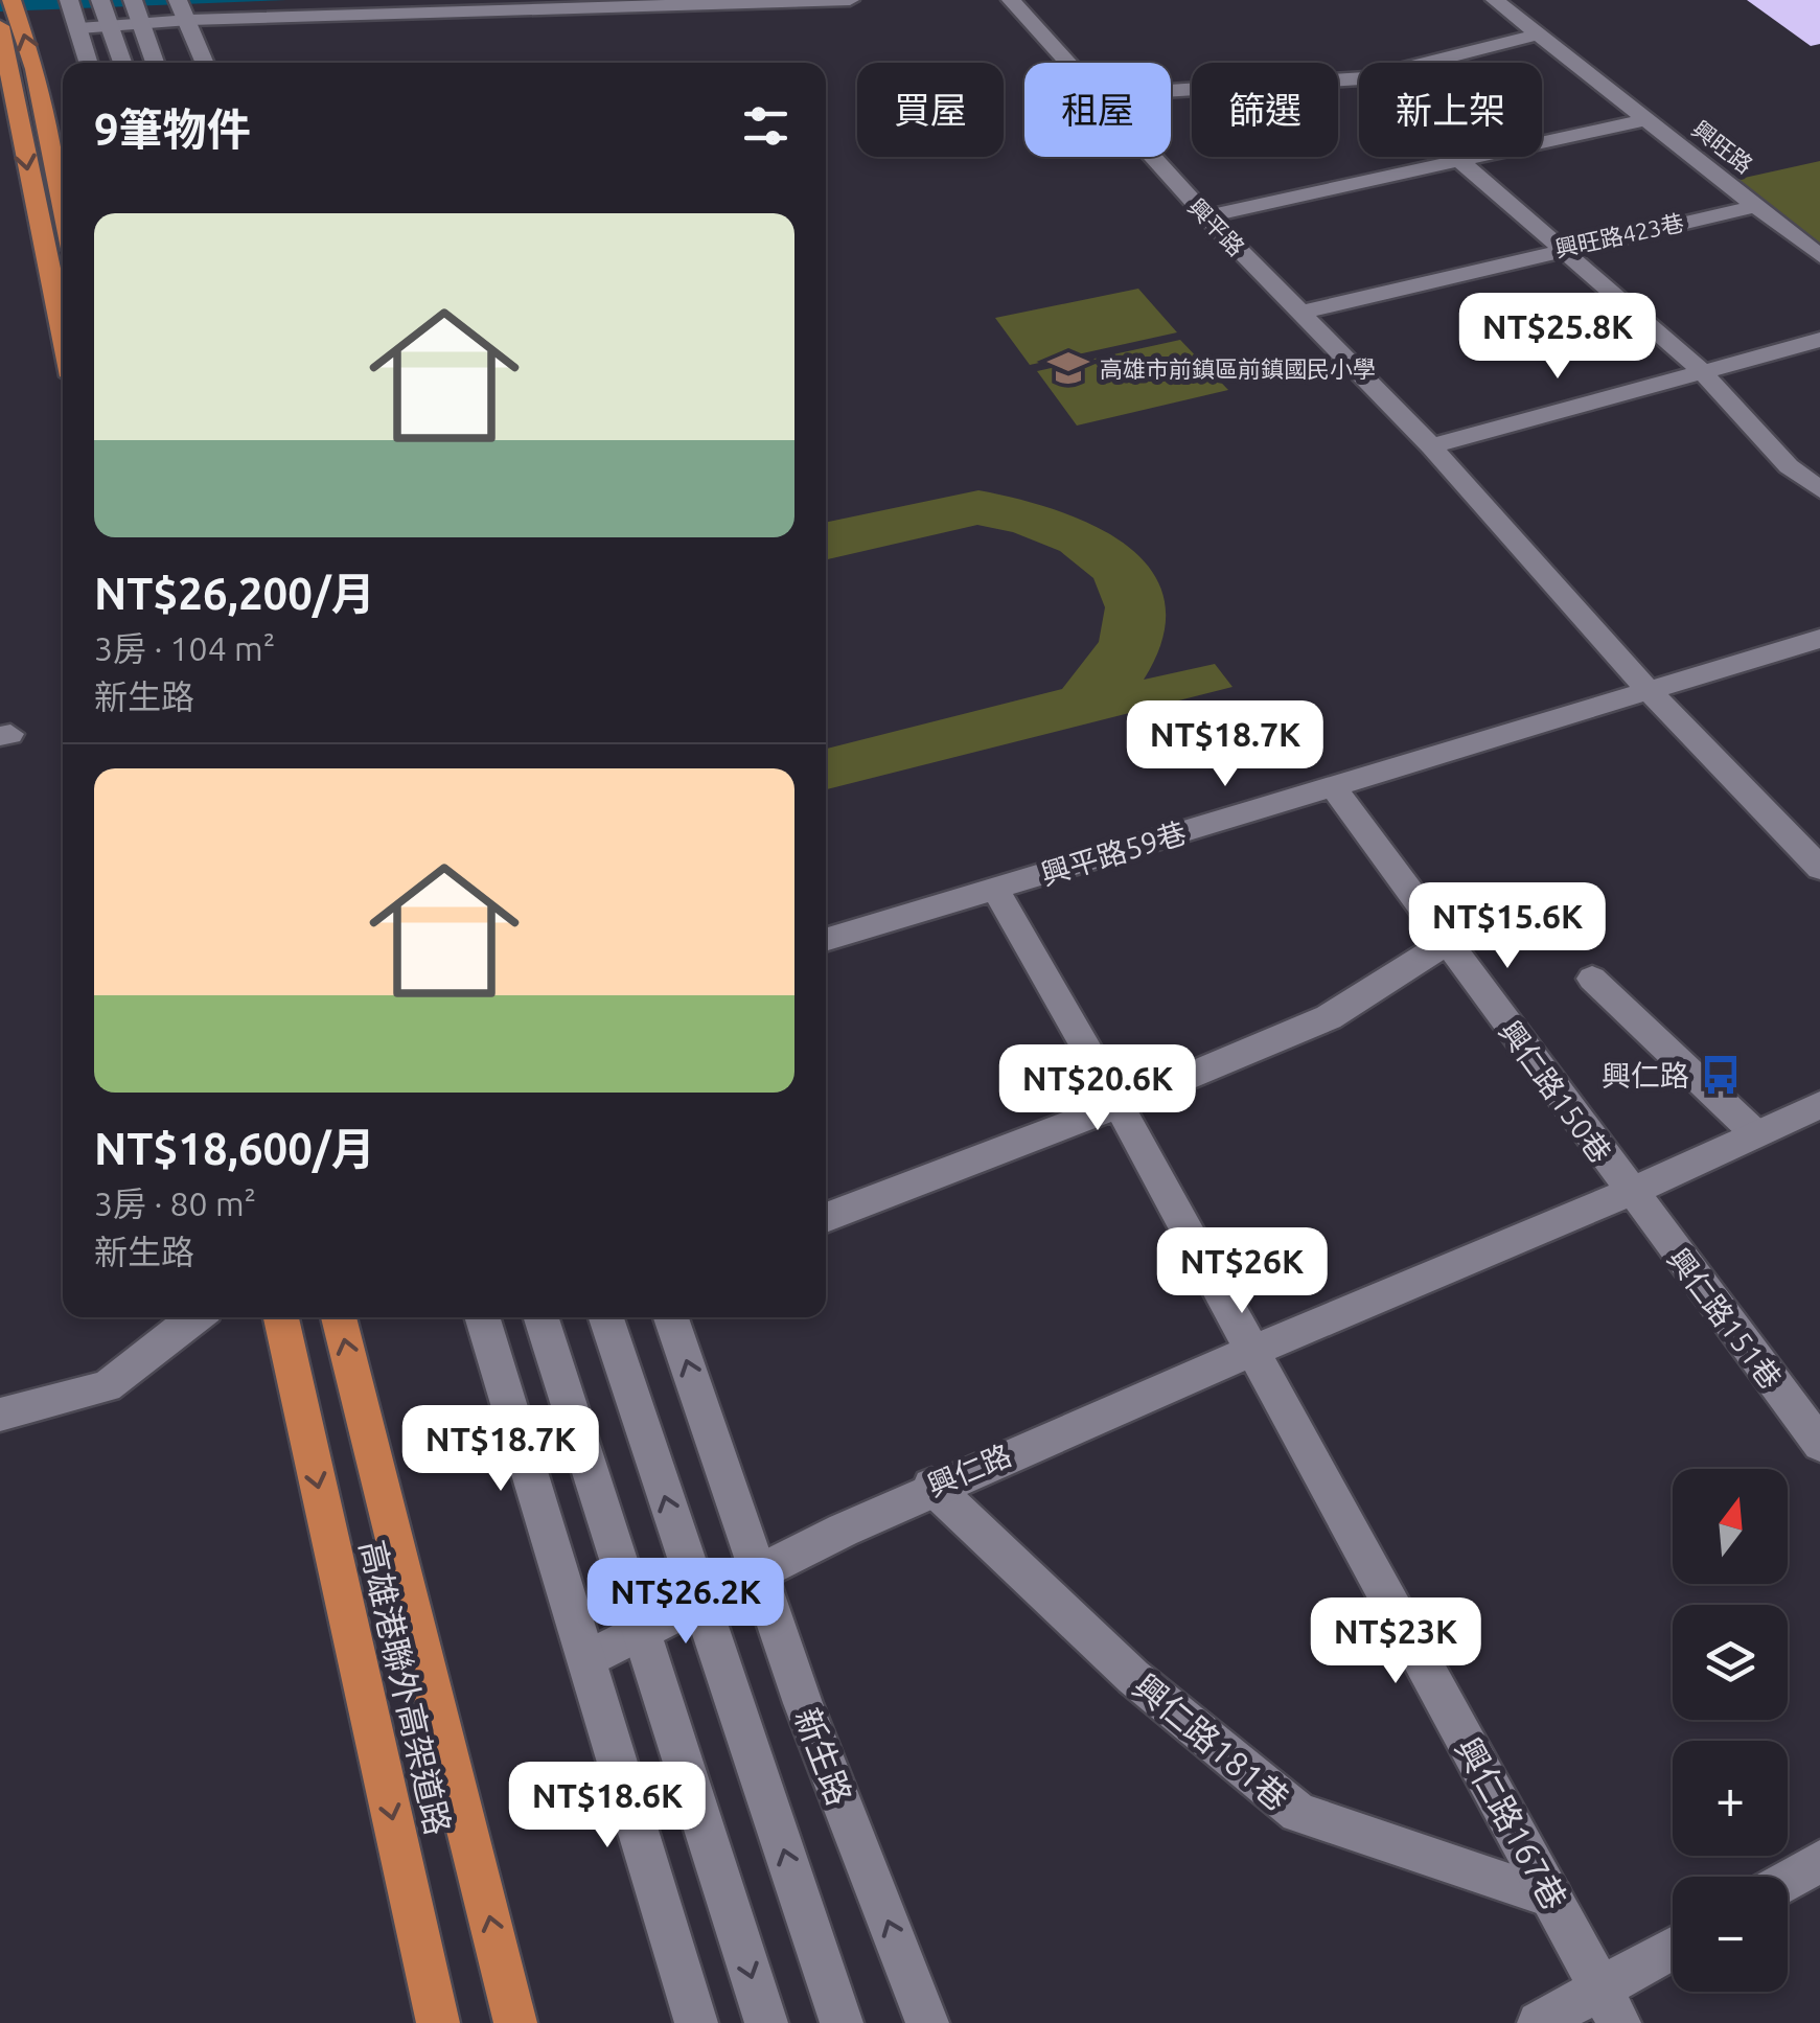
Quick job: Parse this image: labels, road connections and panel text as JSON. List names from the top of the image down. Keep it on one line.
{"streets":{"highway":["高雄港聯外高架道路"],"street":["興旺路","興平路","興旺路423巷","興平路59巷","興仁路150巷","興仁路151巷","興仁路","興仁路181巷","新生路","興仁路167巷"]},"crossings":[["興旺路","興旺路423巷"],["興平路","興旺路423巷"],["興平路","興平路59巷"],["興平路59巷","興仁路150巷"],["興平路59巷","興仁路167巷"],["興仁路150巷","興仁路151巷"],["興仁路150巷","興仁路"],["興仁路151巷","興仁路"],["興仁路","興仁路181巷"],["興仁路","新生路"],["興仁路","興仁路167巷"],["興仁路181巷","興仁路167巷"]],"places":{"school or university":["高雄市前鎮區前鎮國民小學"],"bus stop":["興仁路"]},"north":"top","page":{"chip":["買屋","租屋","篩選","新上架"],"heading":"9筆物件","list":[{"name":"NT$26,200/月","note":"3房 · 104 m² · 新生路"},{"name":"NT$18,600/月","note":"3房 · 80 m² · 新生路"}],"price":["NT$25.8K","NT$18.7K","NT$15.6K","NT$20.6K","NT$26K","NT$18.7K","NT$26.2K","NT$23K","NT$18.6K"],"map_buttons":["+","−"]}}
